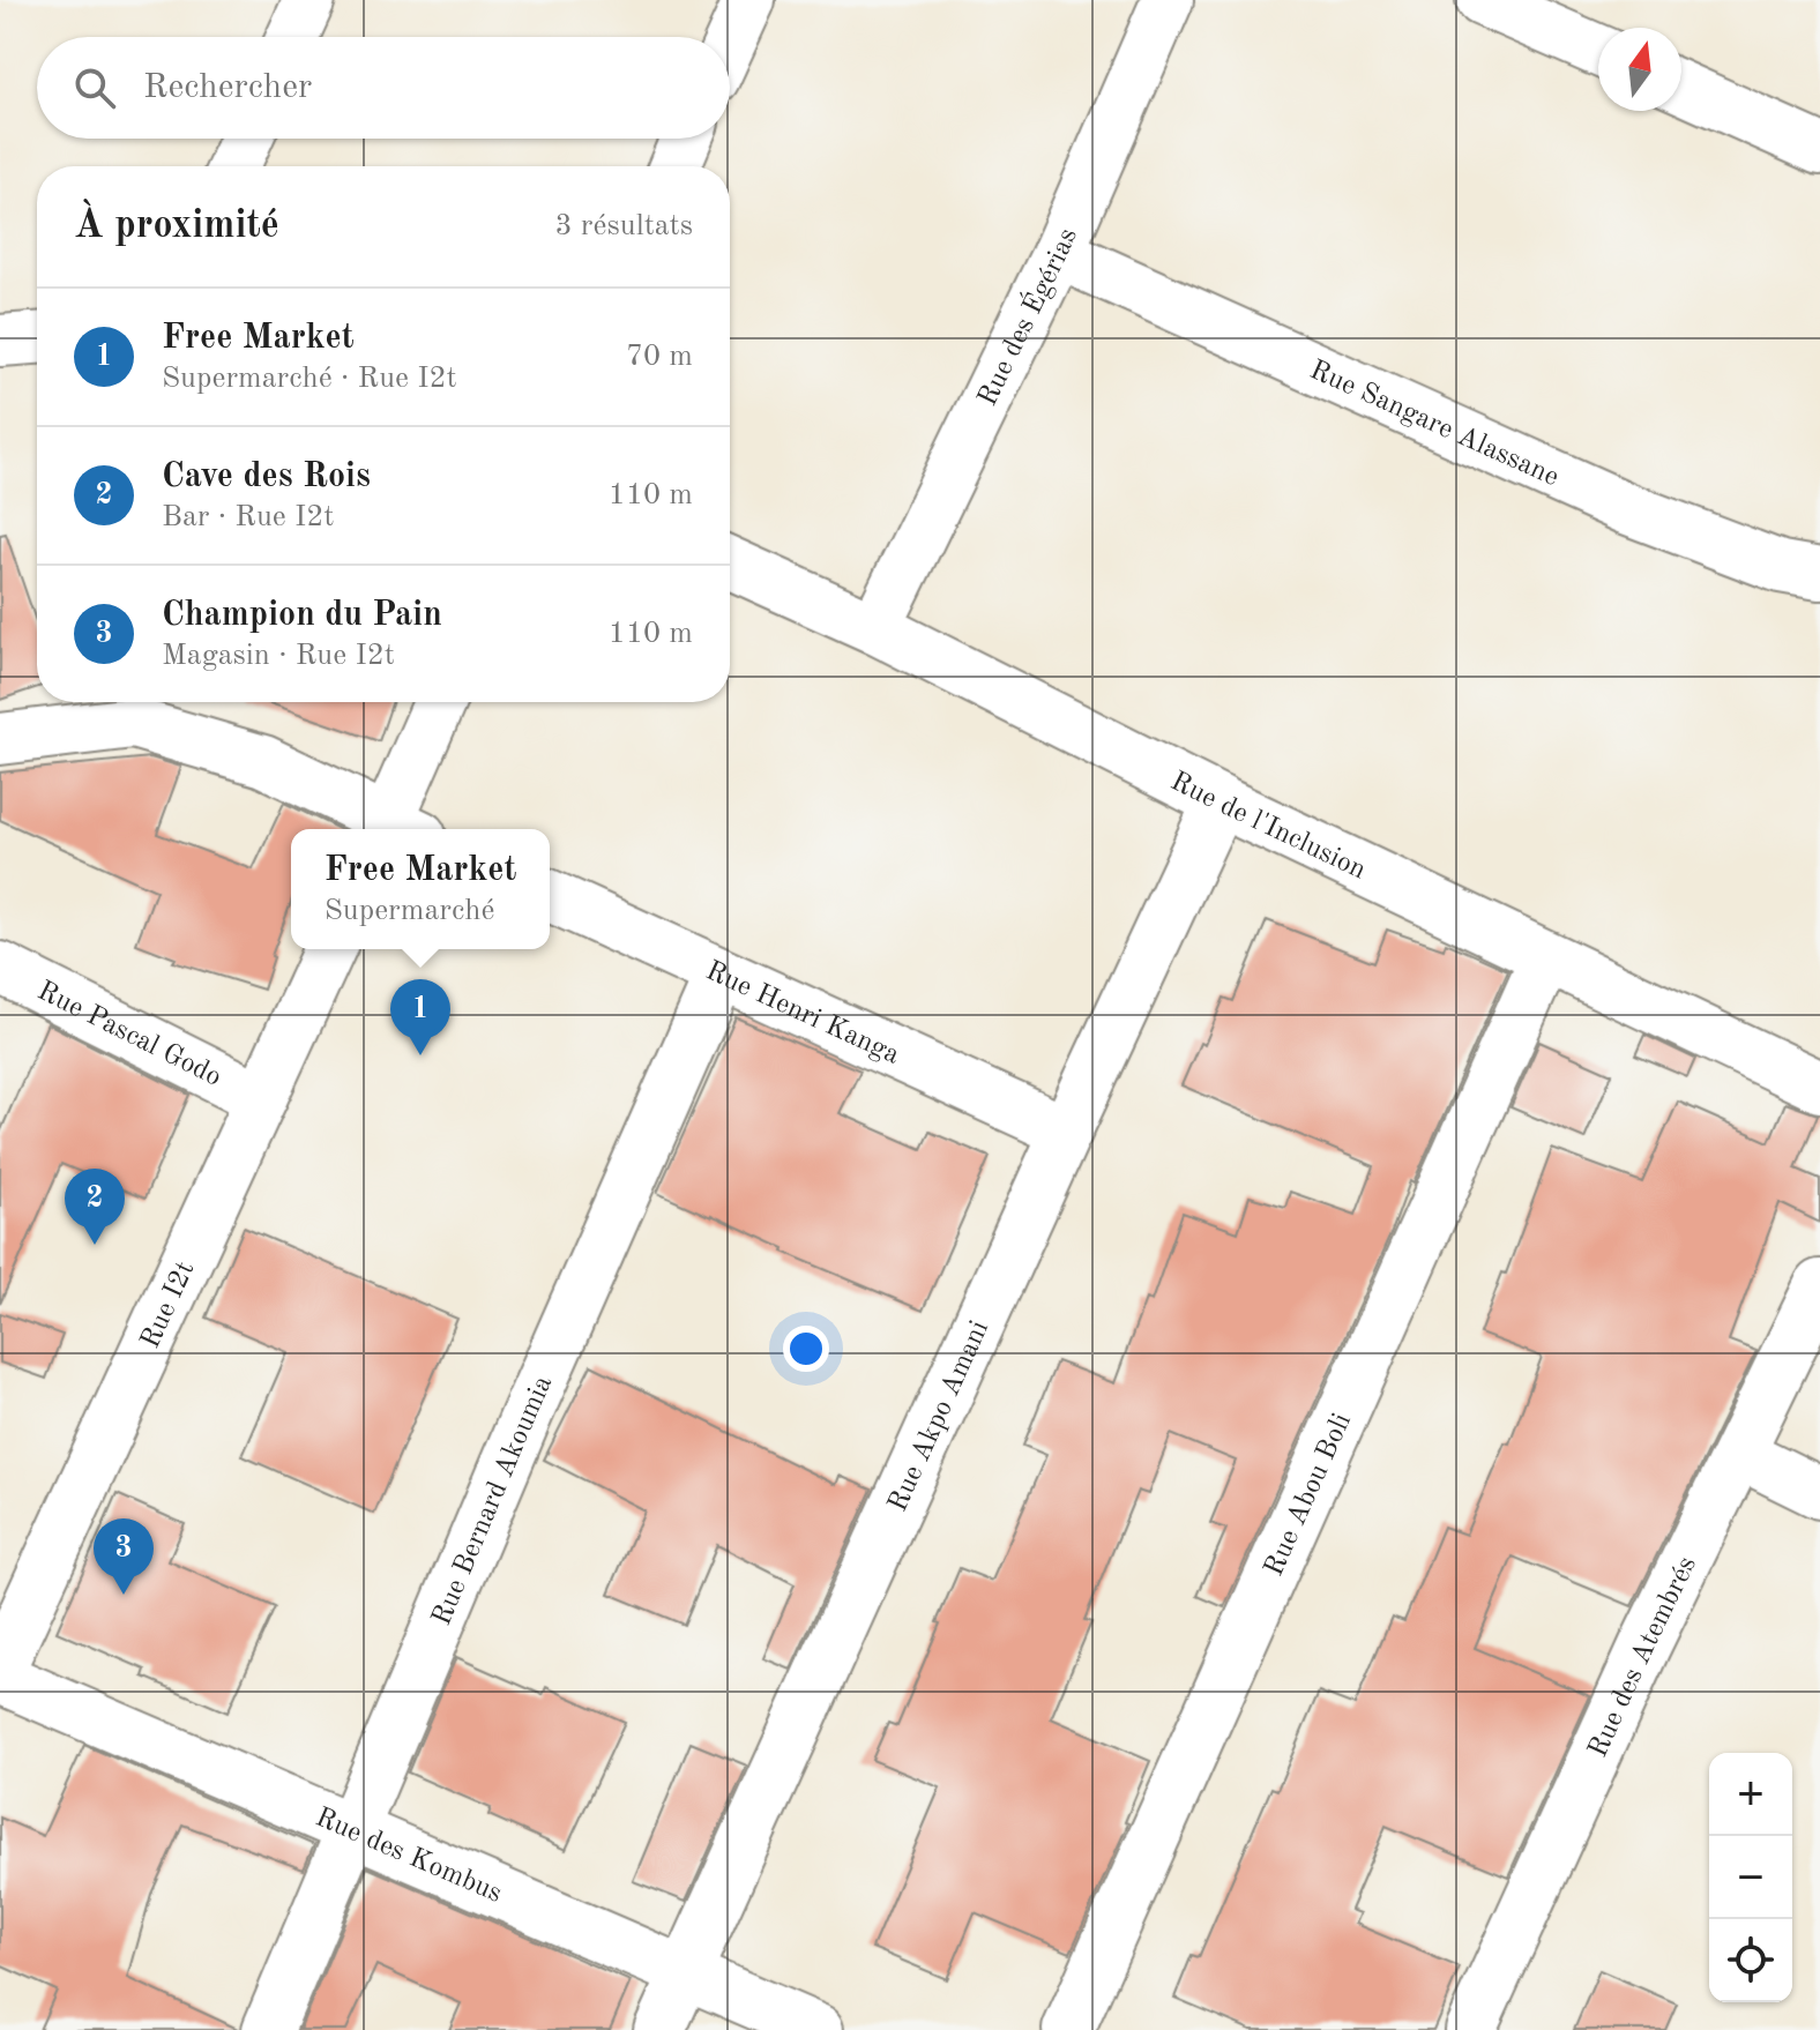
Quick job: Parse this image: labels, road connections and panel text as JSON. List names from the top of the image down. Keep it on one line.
{"streets":{"street":["Rue des Égérias","Rue Sangare Alassane","Rue de l'Inclusion","Rue Henri Kanga","Rue Pascal Godo","Rue I2t","Rue Akpo Amani","Rue Abou Boli","Rue Bernard Akoumia","Rue des Atembrés","Rue des Kombus"]},"crossings":[["Rue des Égérias","Rue Sangare Alassane"],["Rue des Égérias","Rue de l'Inclusion"],["Rue de l'Inclusion","Rue Akpo Amani"],["Rue de l'Inclusion","Rue Abou Boli"],["Rue Henri Kanga","Rue Akpo Amani"],["Rue Henri Kanga","Rue Bernard Akoumia"],["Rue Pascal Godo","Rue I2t"],["Rue Akpo Amani","Rue des Kombus"],["Rue Bernard Akoumia","Rue des Kombus"]],"north":"top","page":{"search":"Rechercher","heading":["À proximité","3 résultats"],"list":[{"mark":"1","name":"Free Market","note":"Supermarché · Rue I2t","value":"70 m"},{"mark":"2","name":"Cave des Rois","note":"Bar · Rue I2t","value":"110 m"},{"mark":"3","name":"Champion du Pain","note":"Magasin · Rue I2t","value":"110 m"}],"popup":["Free Market","Supermarché"],"pins":["1","2","3"],"map_buttons":["+","−"]}}
